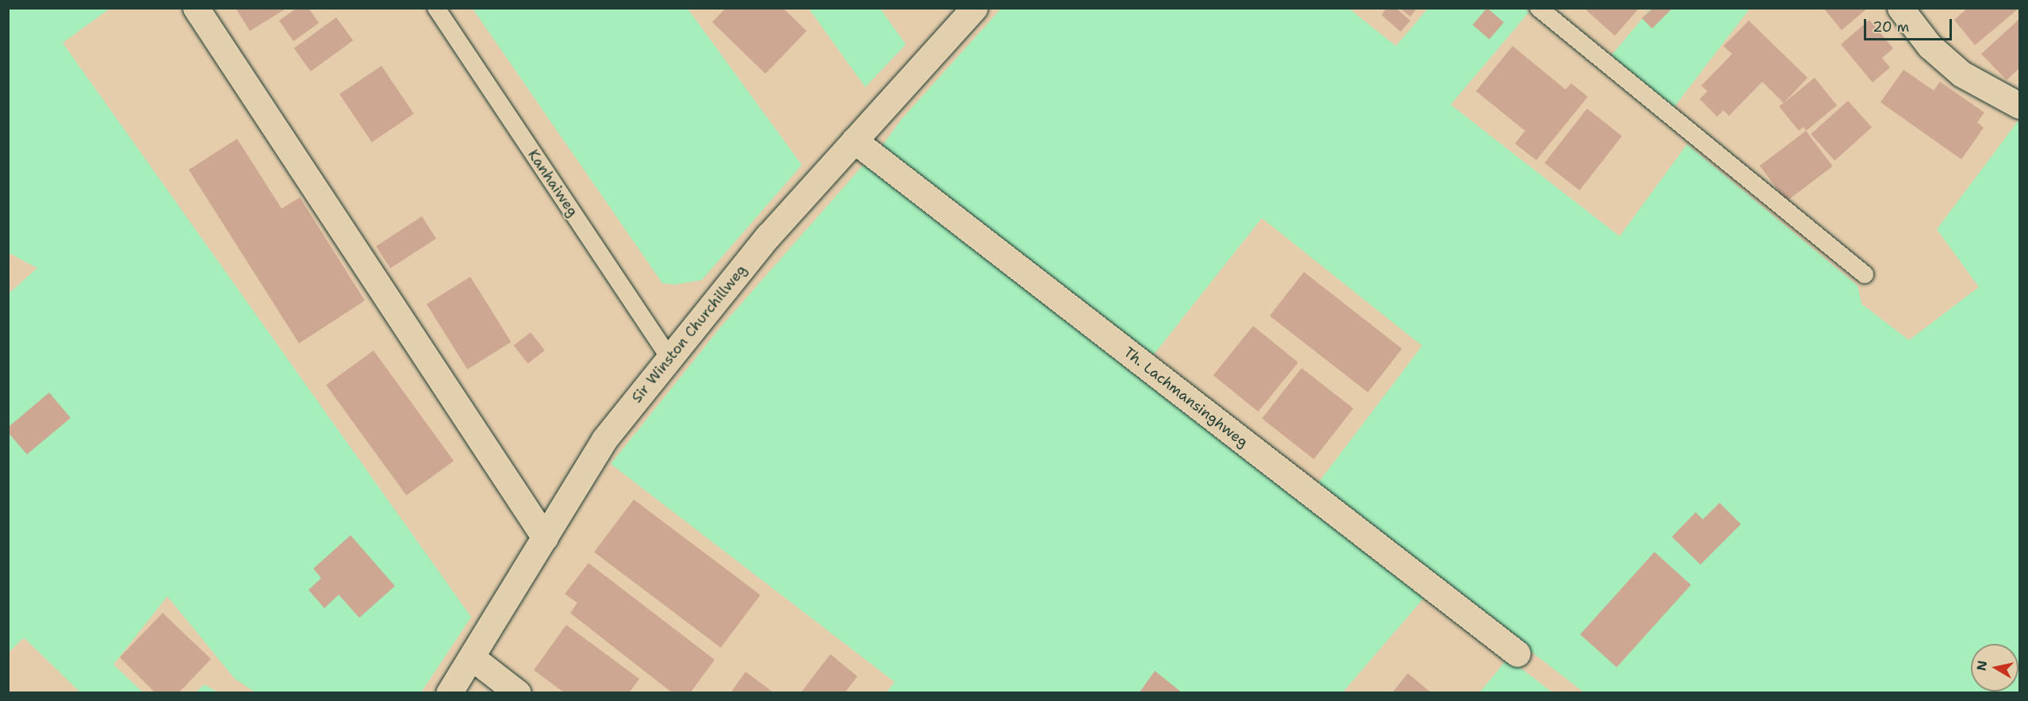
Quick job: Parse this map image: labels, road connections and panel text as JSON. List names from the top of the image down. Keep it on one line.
{"streets":{"street":["Sir Winston Churchillweg","Th. Lachmansinghweg"],"lane":["Kanhaiweg"]},"crossings":[["Kanhaiweg","Sir Winston Churchillweg"],["Sir Winston Churchillweg","Th. Lachmansinghweg"]],"scale_bar":"20 m","north":"left"}
